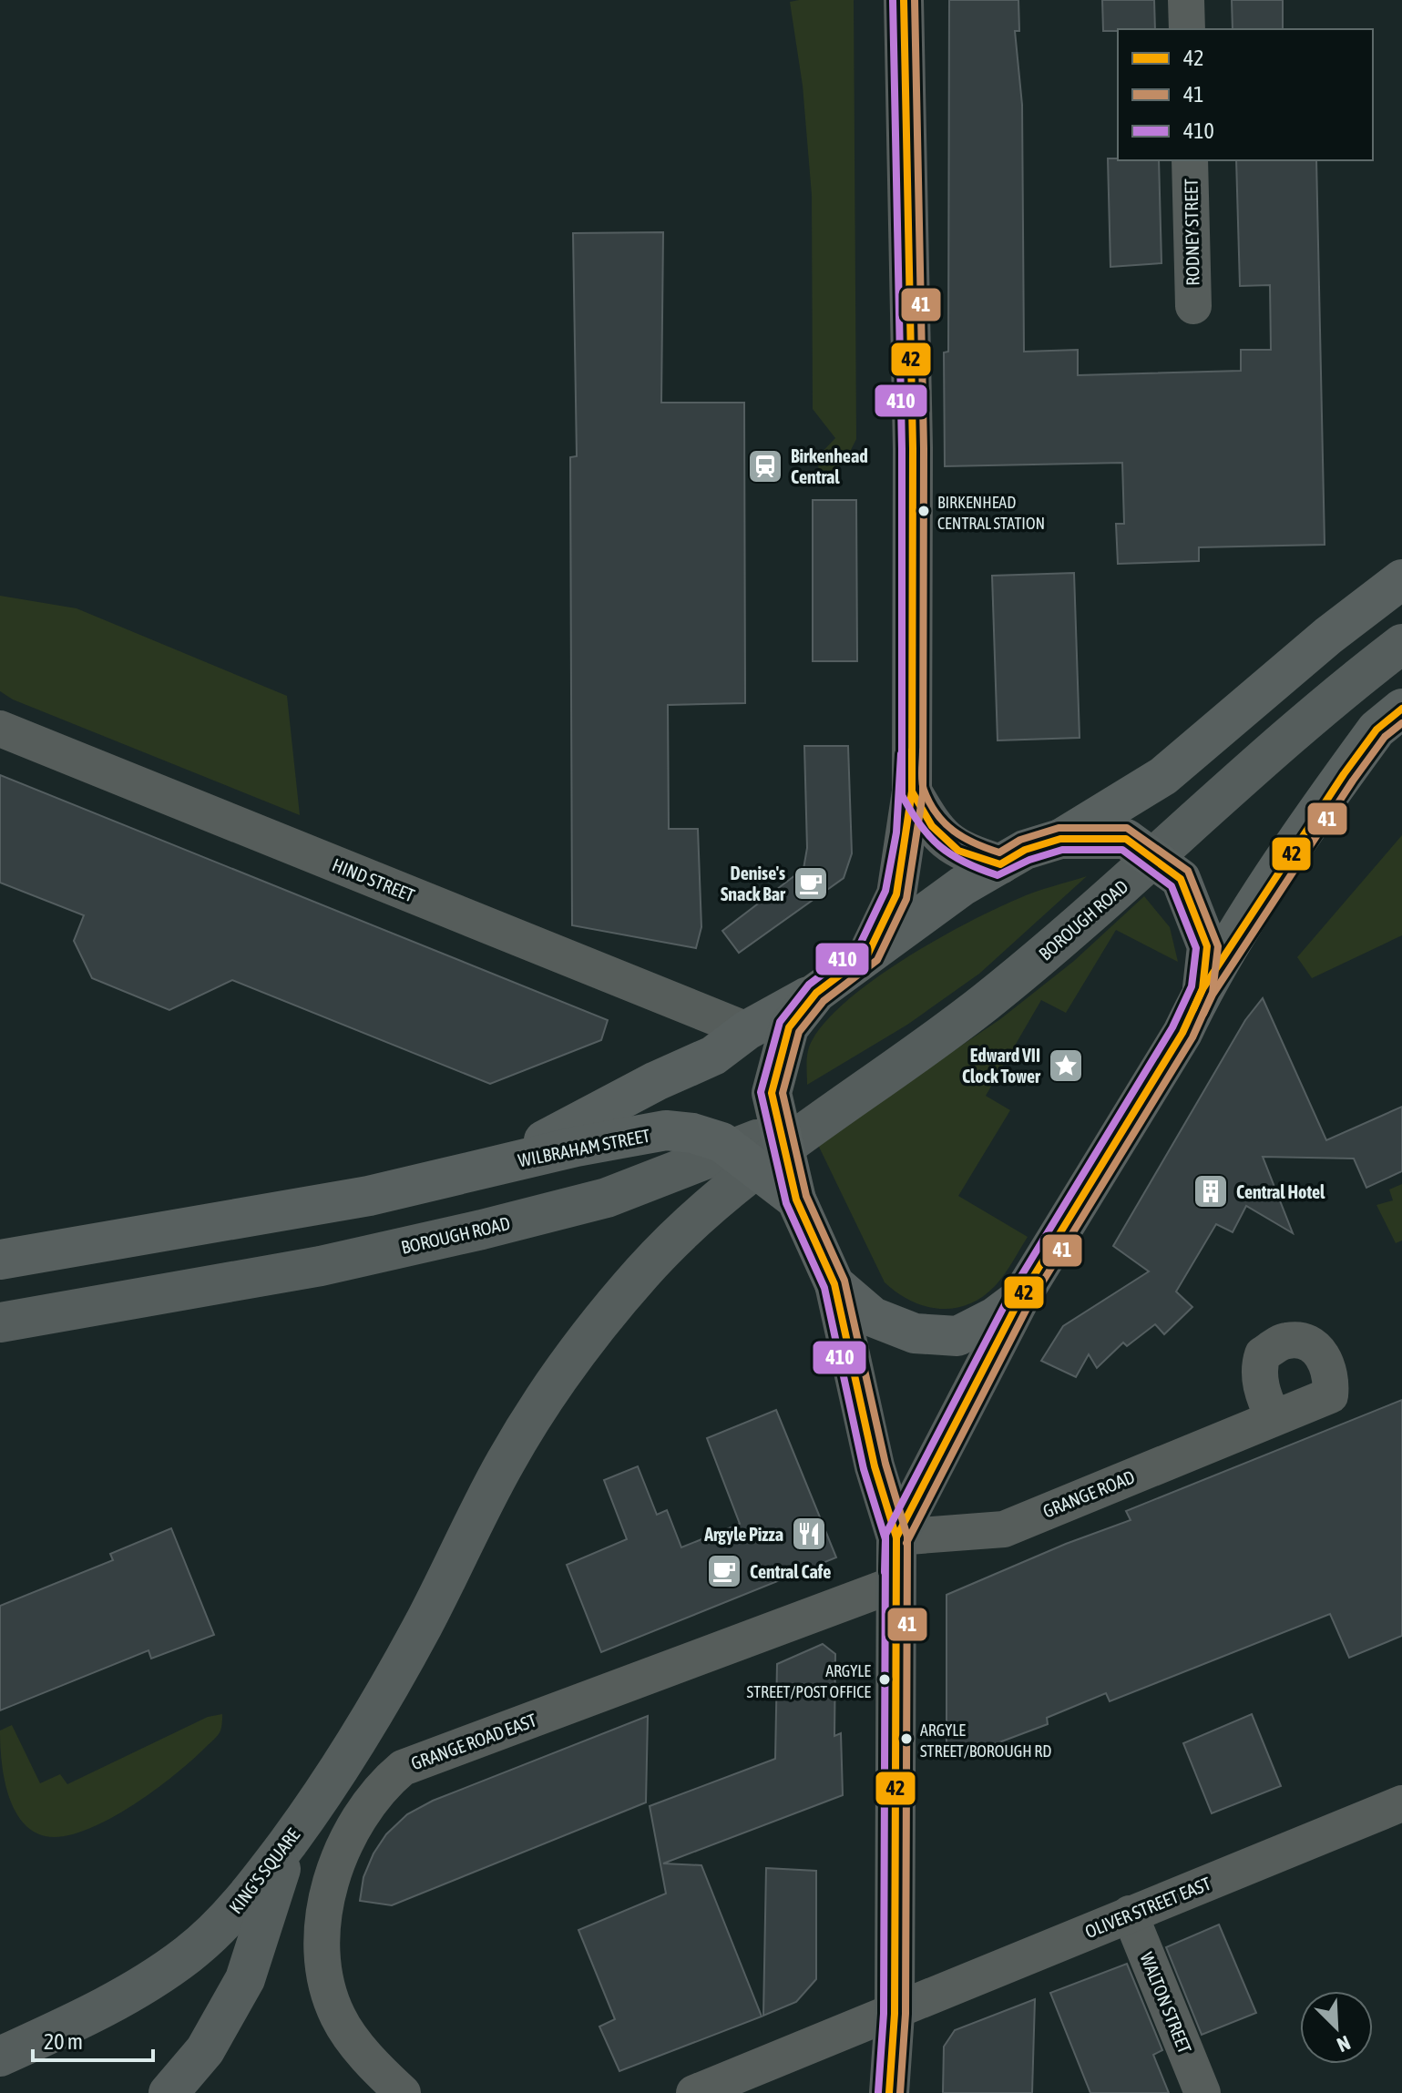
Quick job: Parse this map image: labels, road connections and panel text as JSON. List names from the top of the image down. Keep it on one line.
{"streets":{"highway":["WILBRAHAM STREET"],"main road":["BOROUGH ROAD","KING'S SQUARE"],"street":["RODNEY STREET","HIND STREET","GRANGE ROAD","GRANGE ROAD EAST","OLIVER STREET EAST","WALTON STREET"]},"crossings":[["HIND STREET","WILBRAHAM STREET"],["BOROUGH ROAD","KING'S SQUARE"],["OLIVER STREET EAST","WALTON STREET"]],"places":{"station":["Birkenhead Central"],"other":["BIRKENHEAD CENTRAL STATION","ARGYLE STREET/POST OFFICE","ARGYLE STREET/BOROUGH RD"],"cafe":["Denise's Snack Bar","Central Cafe"],"place":["Edward VII Clock Tower"],"building":["Central Hotel"],"restaurant":["Argyle Pizza"]},"lines":["transit line 42","transit line 41","transit line 410"],"legend":["42","41","410"],"scale_bar":"20 m","north":"bottom right"}
